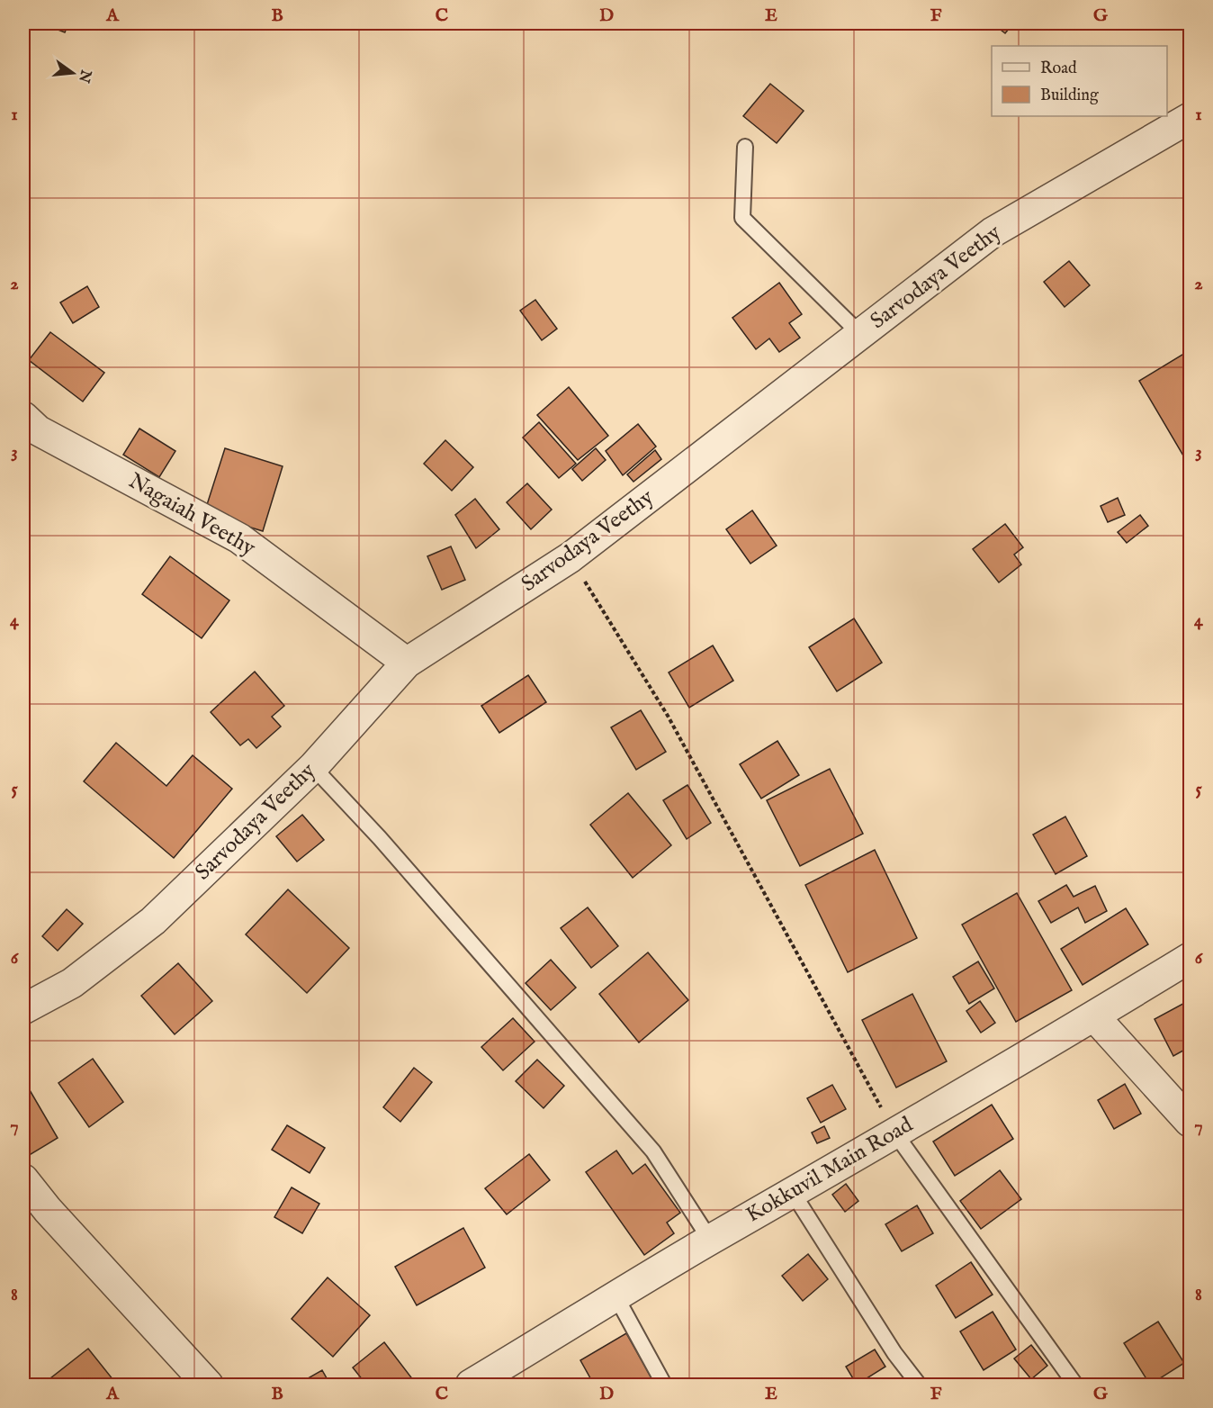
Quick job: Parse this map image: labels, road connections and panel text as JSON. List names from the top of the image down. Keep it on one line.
{"streets":{"street":["Sarvodaya Veethy","Nagaiah Veethy","Kokkuvil Main Road"]},"crossings":[["Sarvodaya Veethy","Nagaiah Veethy"]],"legend":["Road","Building"],"north":"right","grid":{"columns":["A","B","C","D","E","F","G"],"rows":["1","2","3","4","5","6","7","8"]}}
